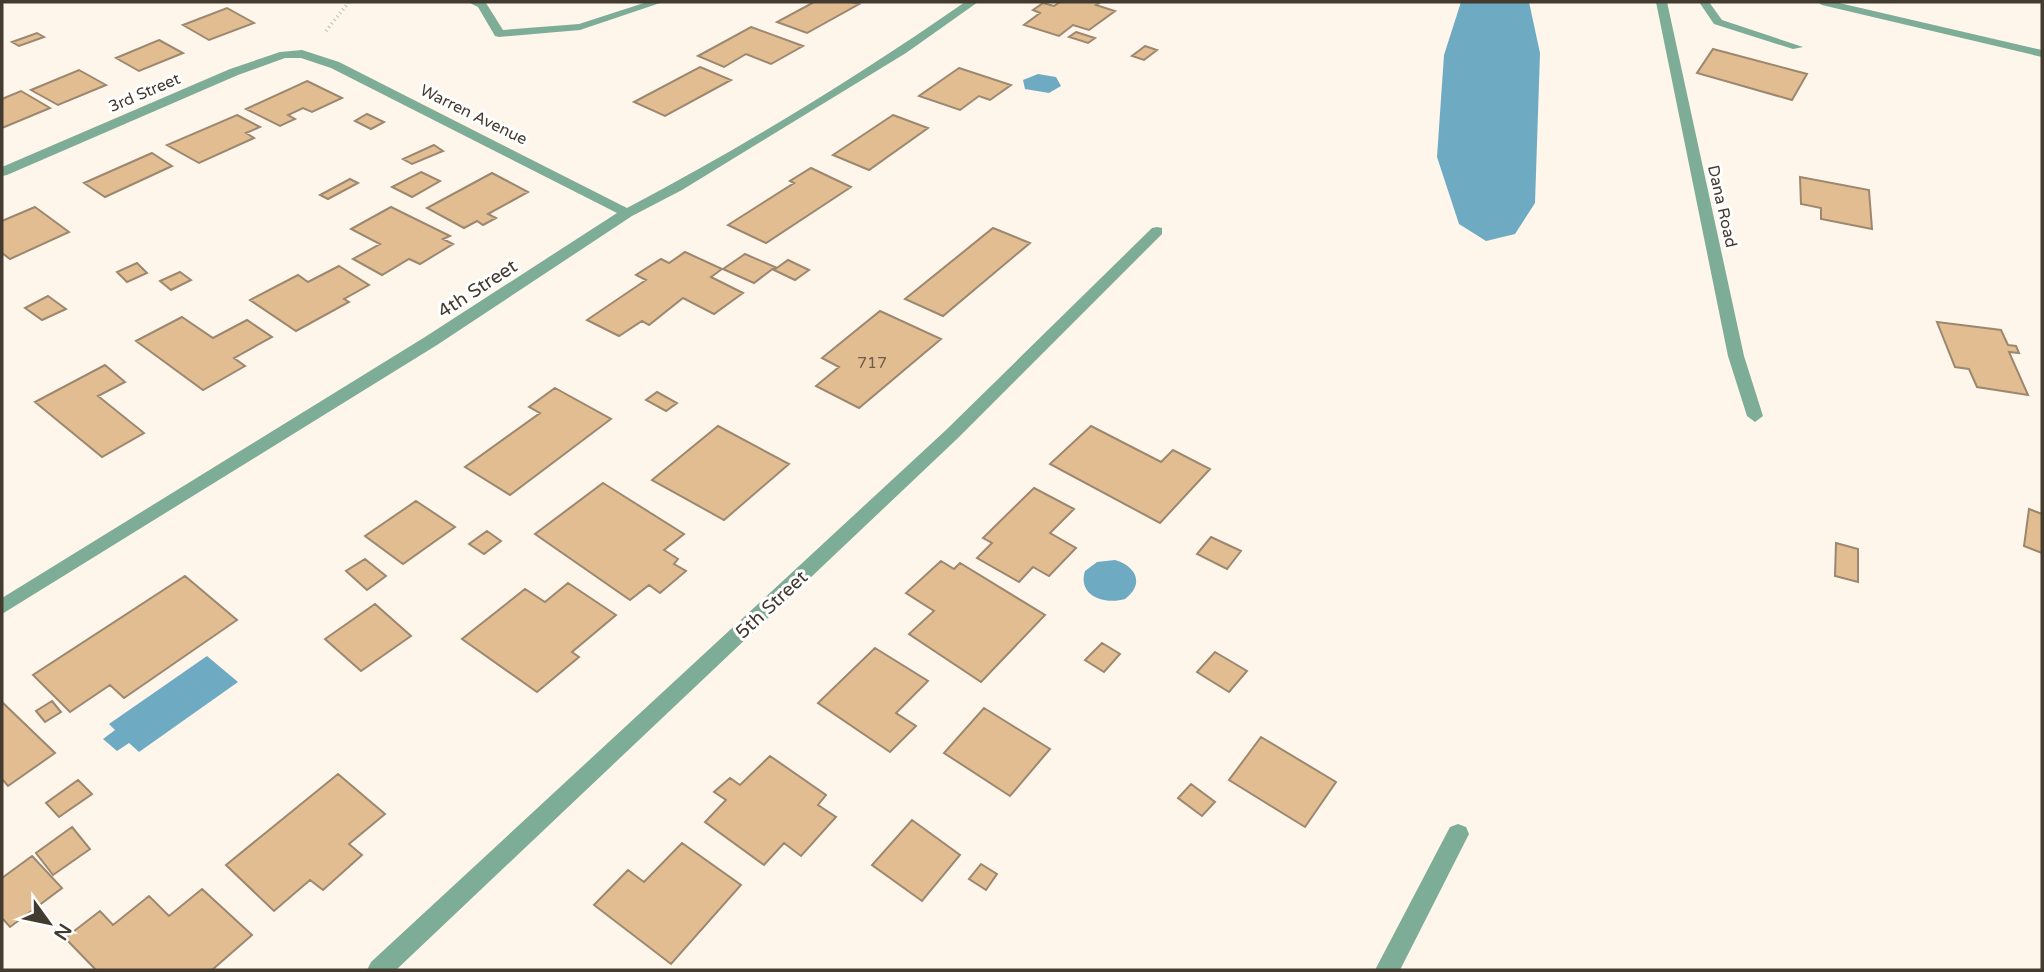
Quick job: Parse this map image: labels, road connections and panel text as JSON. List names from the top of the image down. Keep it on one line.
{"streets":{"street":["3rd Street","Warren Avenue","Dana Road","4th Street","5th Street"]},"crossings":[["3rd Street","Warren Avenue"],["Warren Avenue","4th Street"]],"house_numbers":["717"],"north":"bottom right"}
